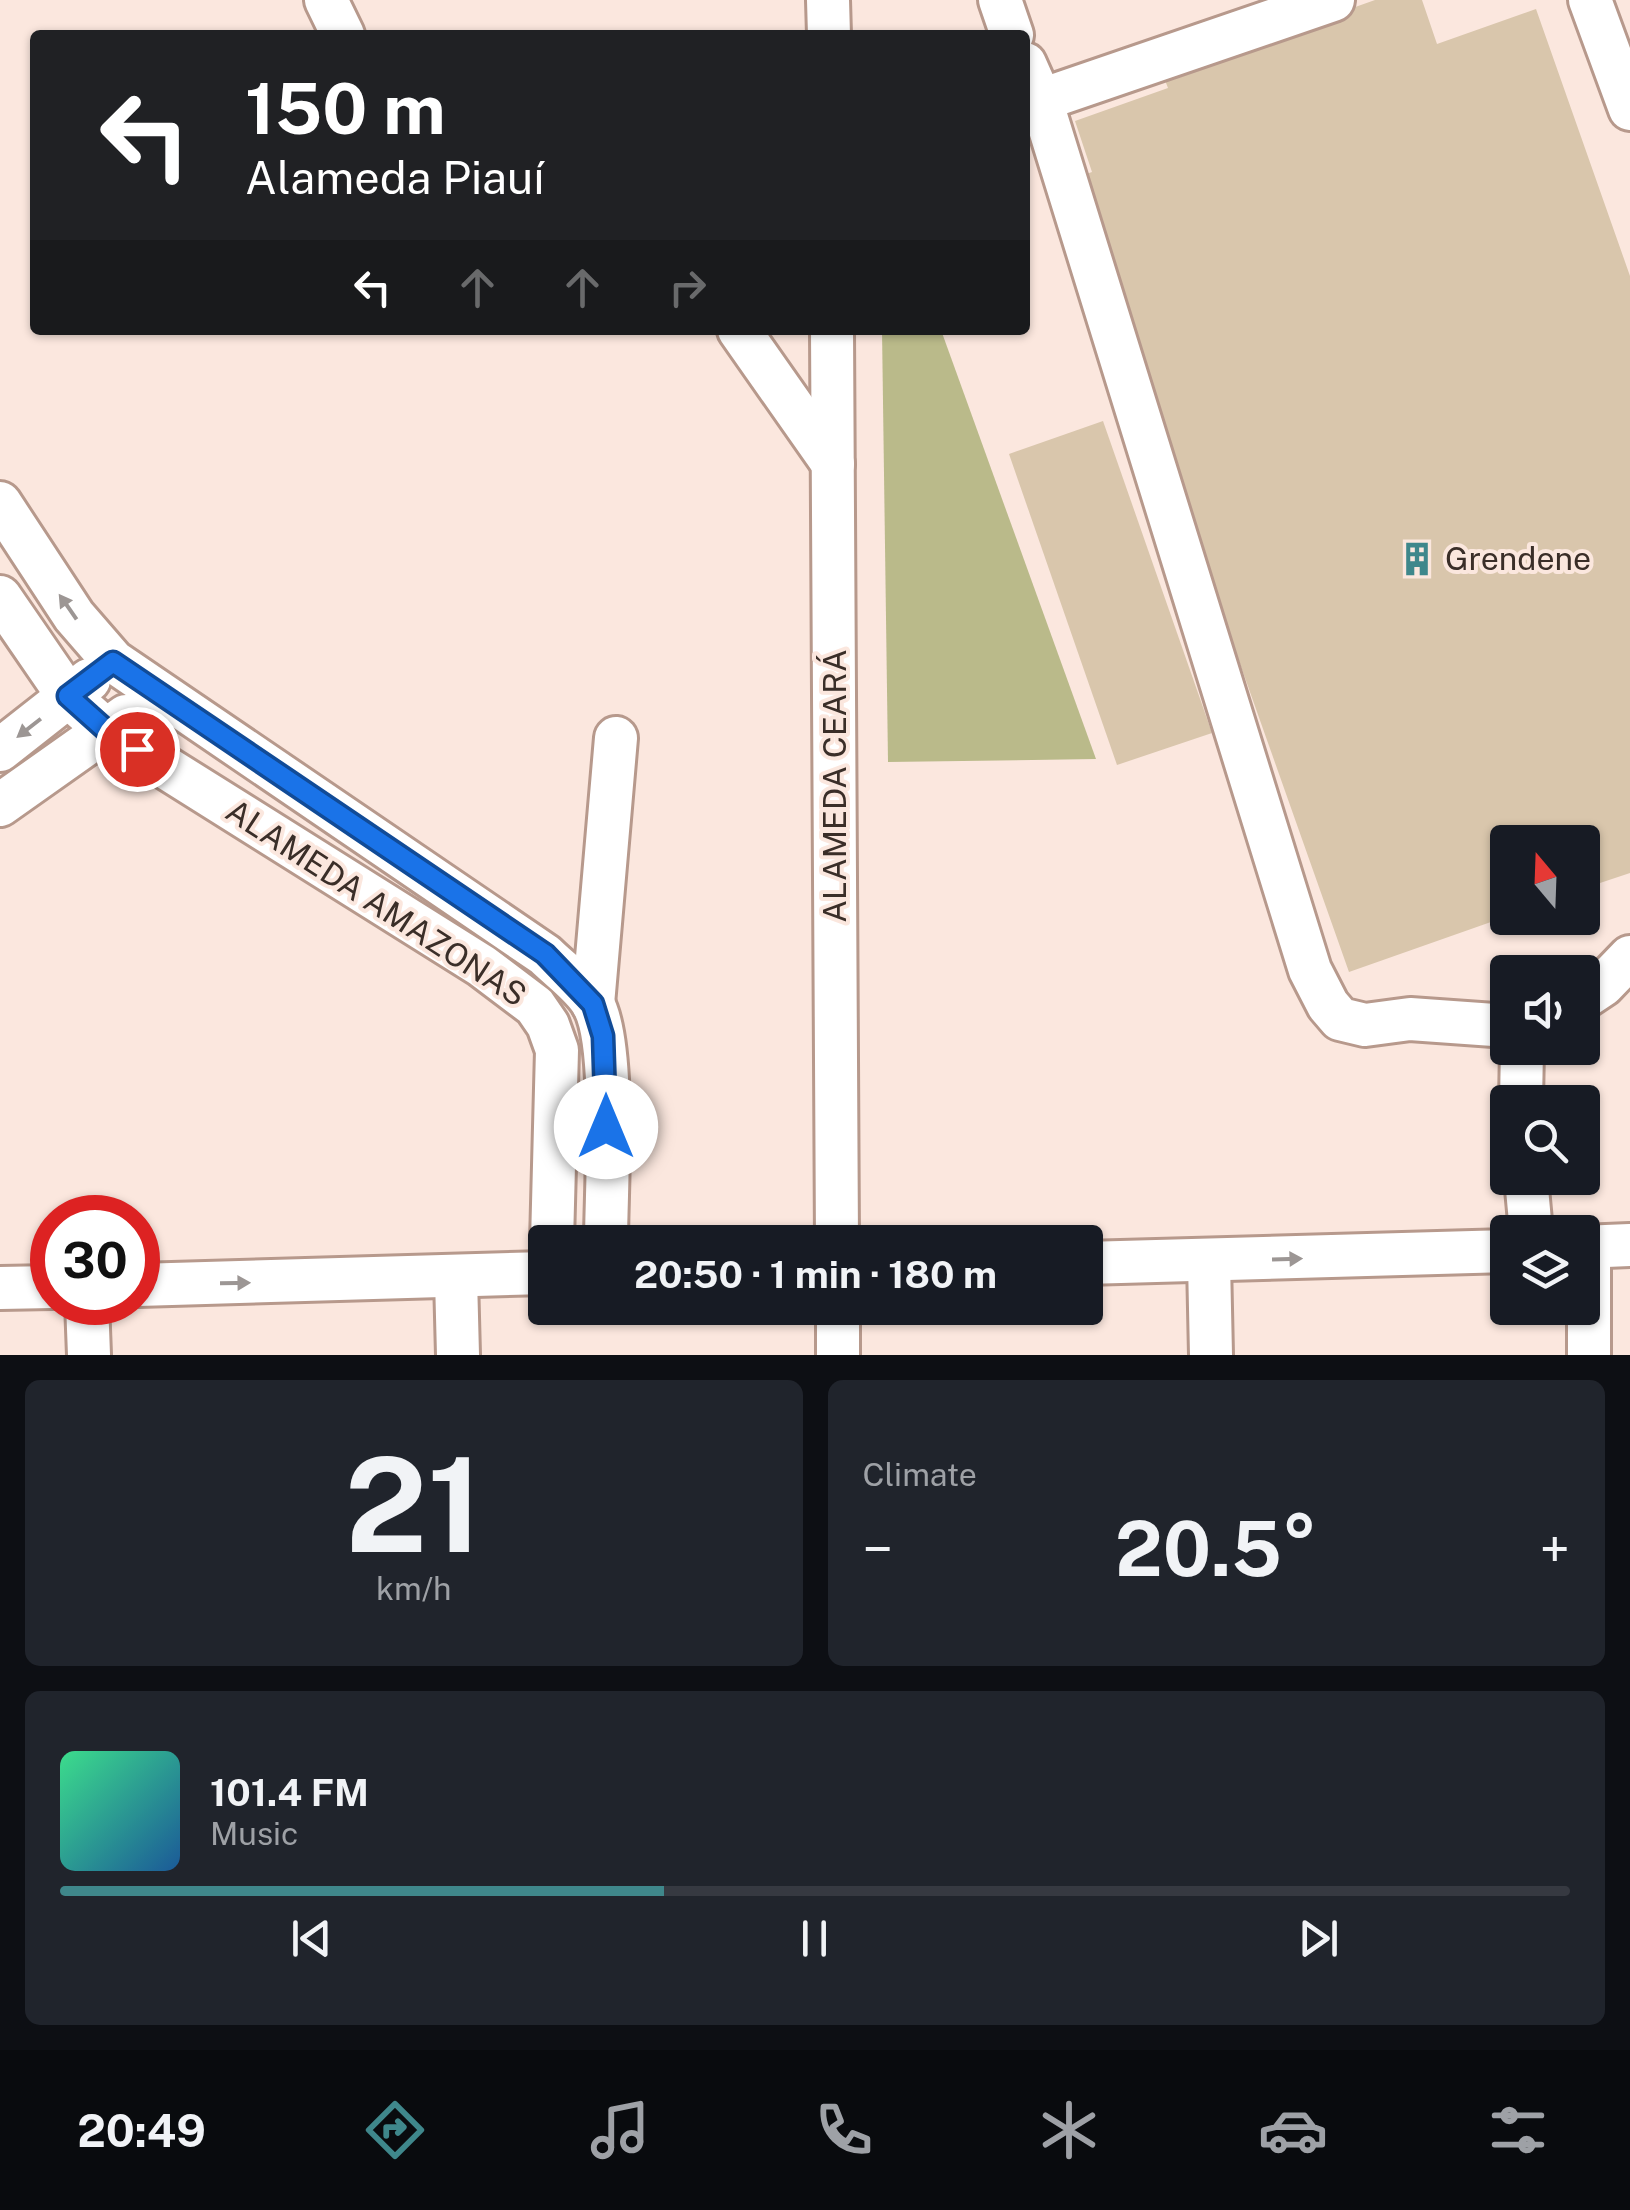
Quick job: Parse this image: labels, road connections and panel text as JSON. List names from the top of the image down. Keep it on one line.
{"streets":{"street":["ALAMEDA CEARÁ","ALAMEDA AMAZONAS"]},"places":{"building":["Grendene"]},"north":"top","page":{"turn":["150 m","Alameda Piauí"],"limit":"30","trip":"20:50 · 1 min · 180 m","tile":[["21","km/h"],"Climate"],"heat":["−","20.5°","+"],"song":["101.4 FM","Music"],"tabs":"20:49"}}
